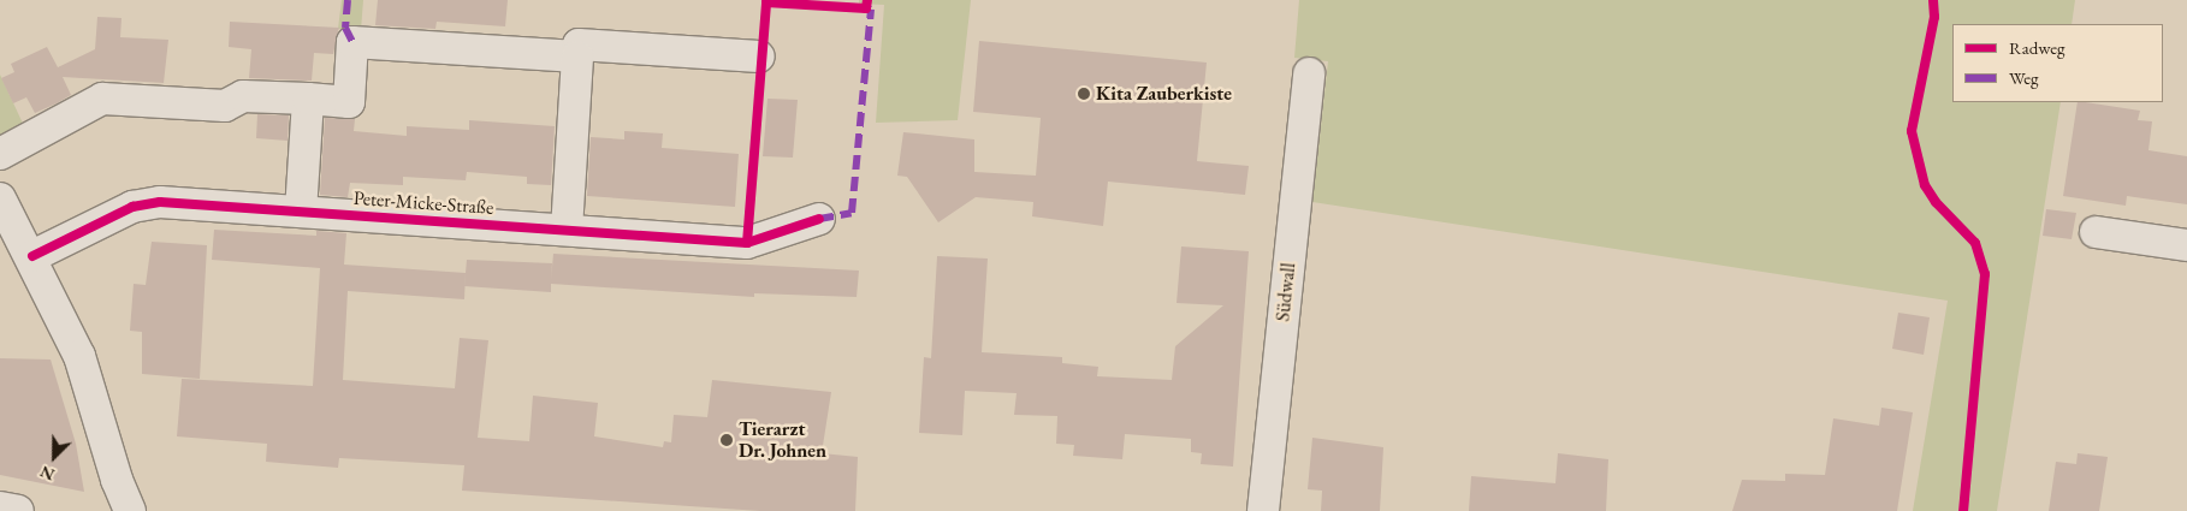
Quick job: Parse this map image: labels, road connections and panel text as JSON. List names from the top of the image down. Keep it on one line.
{"streets":{"street":["Peter-Micke-Straße","Südwall"]},"places":["Kita Zauberkiste","Tierarzt Dr. Johnen"],"legend":["Radweg","Weg"],"north":"bottom left"}
